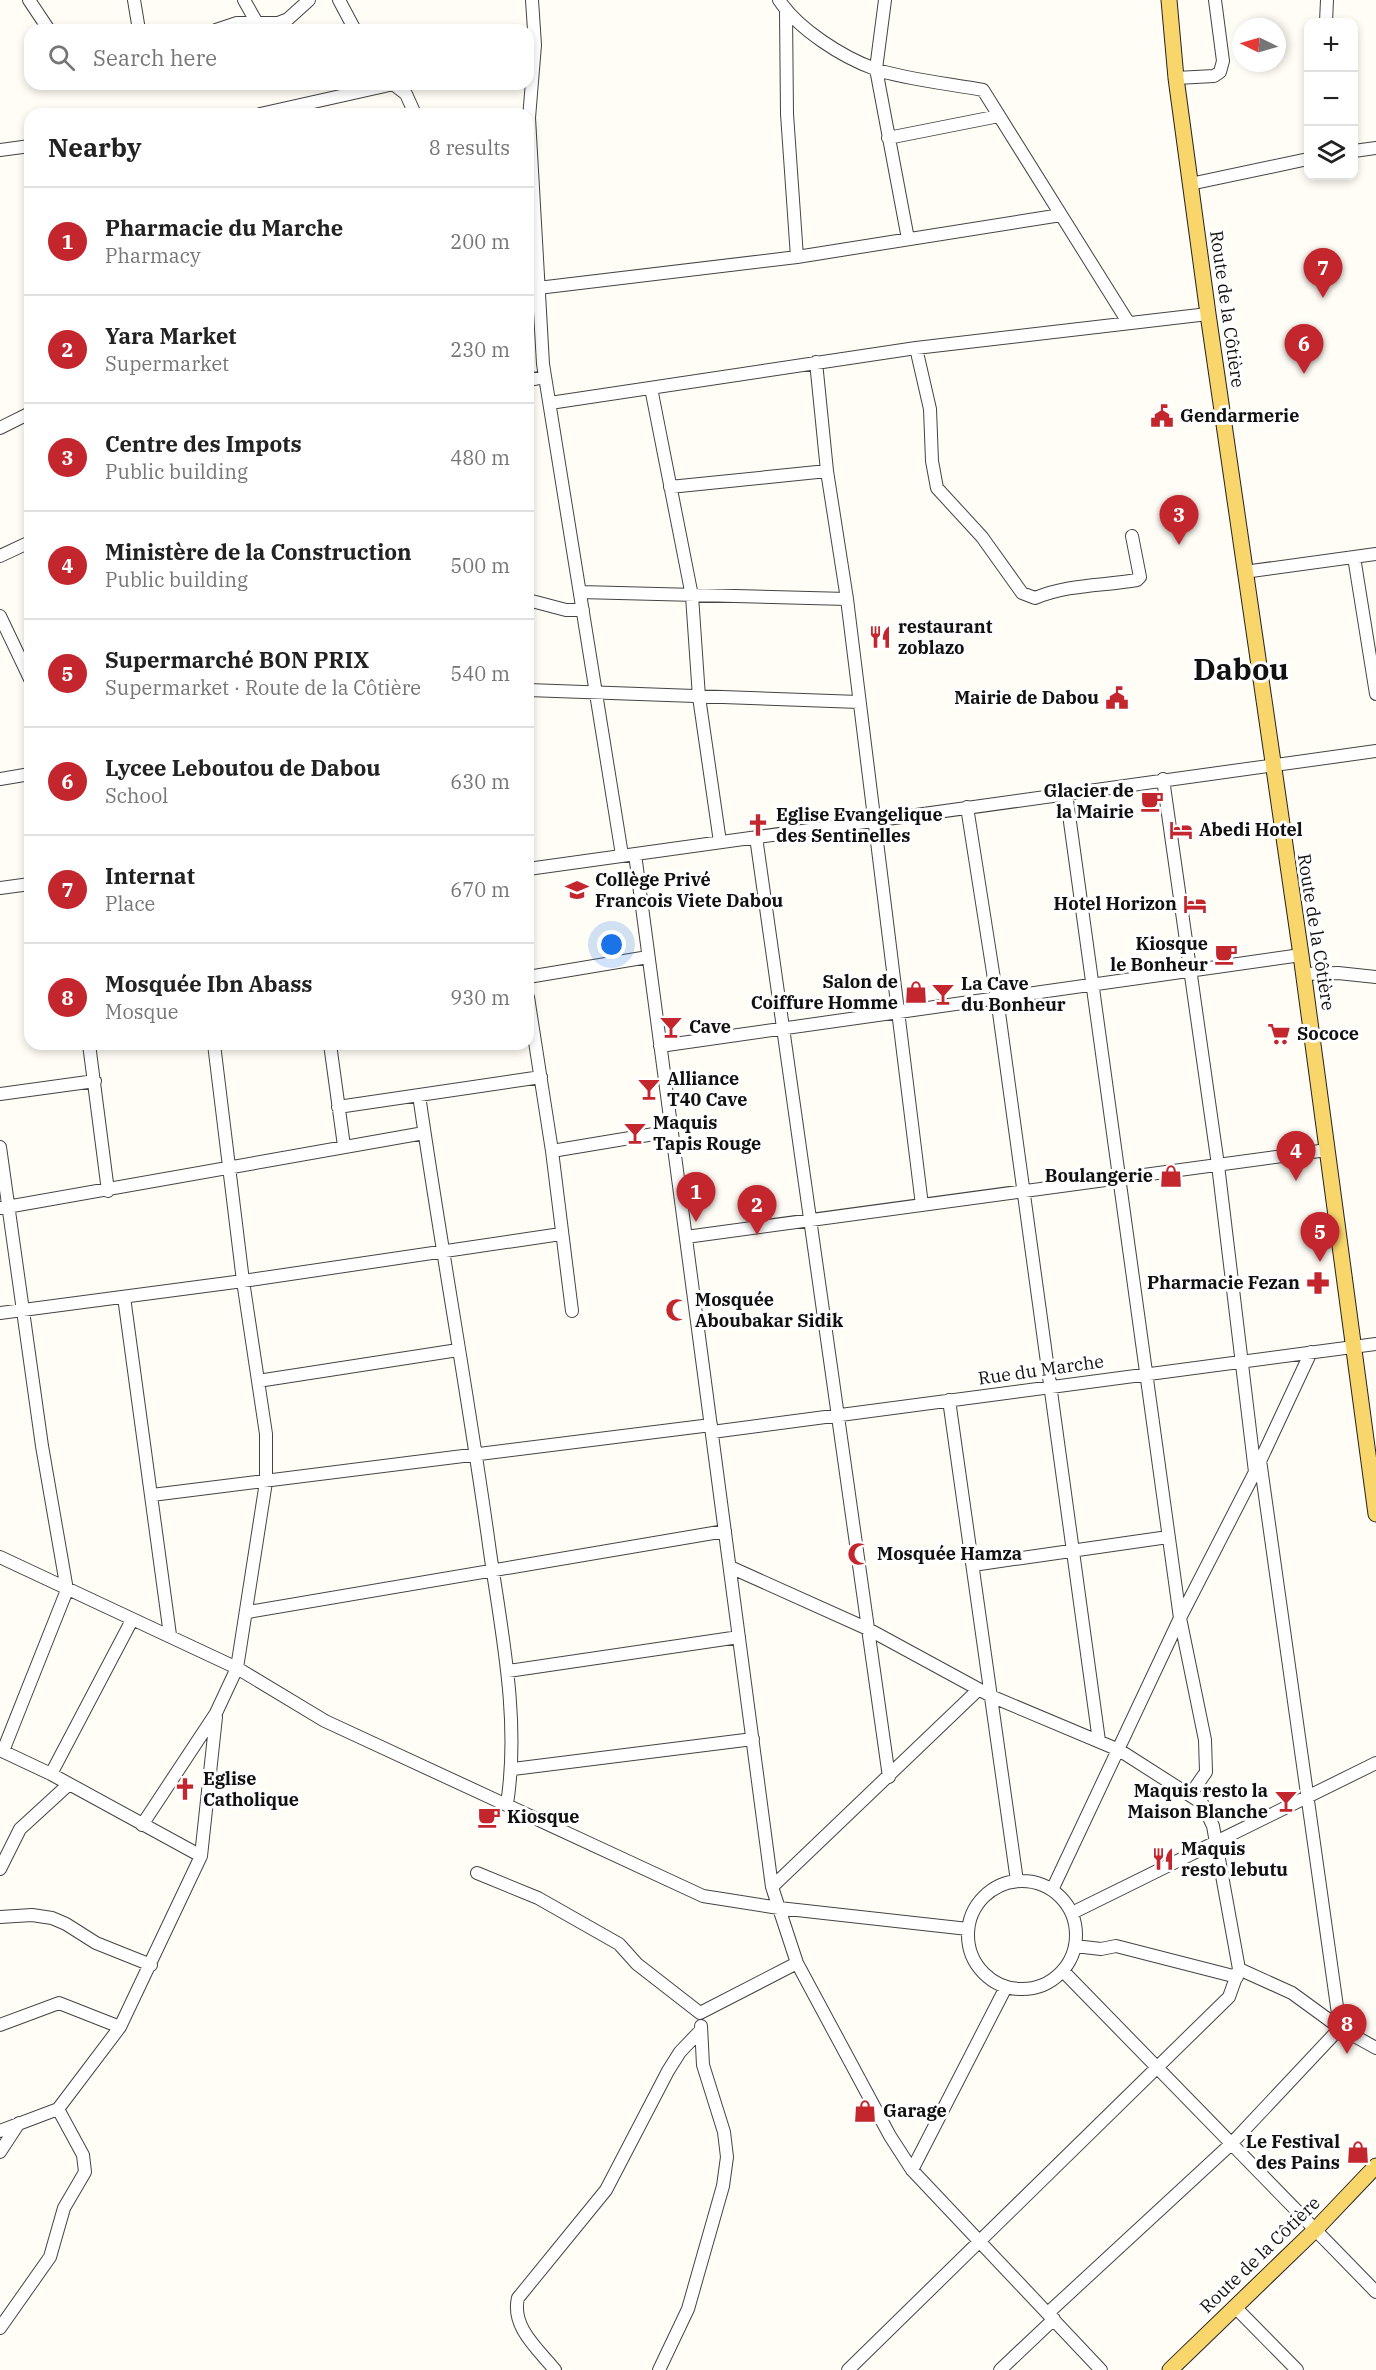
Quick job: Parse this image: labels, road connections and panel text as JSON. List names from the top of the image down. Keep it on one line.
{"streets":{"main road":["Route de la Côtière"],"street":["Rue du Marche"]},"crossings":[["Route de la Côtière","Rue du Marche"]],"districts":["Dabou"],"places":{"public building":["Gendarmerie","Mairie de Dabou"],"restaurant":["restaurant zoblazo","Maquis resto lebutu"],"cafe":["Glacier de la Mairie","Kiosque le Bonheur","Kiosque"],"church":["Eglise Evangelique des Sentinelles","Eglise Catholique"],"hotel":["Abedi Hotel","Hotel Horizon"],"school or university":["Collège Privé Francois Viete Dabou"],"shop":["Salon de Coiffure Homme","Boulangerie","Garage","Le Festival des Pains"],"bar":["La Cave du Bonheur","Cave","Alliance T40 Cave","Maquis Tapis Rouge","Maquis resto la Maison Blanche"],"supermarket":["Sococe"],"pharmacy":["Pharmacie Fezan"],"mosque":["Mosquée Aboubakar Sidik","Mosquée Hamza"]},"north":"left","page":{"map_buttons":["+","−"],"search":"Search here","heading":["Nearby","8 results"],"list":[{"mark":"1","name":"Pharmacie du Marche","note":"Pharmacy","value":"200 m"},{"mark":"2","name":"Yara Market","note":"Supermarket","value":"230 m"},{"mark":"3","name":"Centre des Impots","note":"Public building","value":"480 m"},{"mark":"4","name":"Ministère de la Construction","note":"Public building","value":"500 m"},{"mark":"5","name":"Supermarché BON PRIX","note":"Supermarket · Route de la Côtière","value":"540 m"},{"mark":"6","name":"Lycee Leboutou de Dabou","note":"School","value":"630 m"},{"mark":"7","name":"Internat","note":"Place","value":"670 m"},{"mark":"8","name":"Mosquée Ibn Abass","note":"Mosque","value":"930 m"}],"pins":["7","6","3","4","1","2","5","8"]}}
